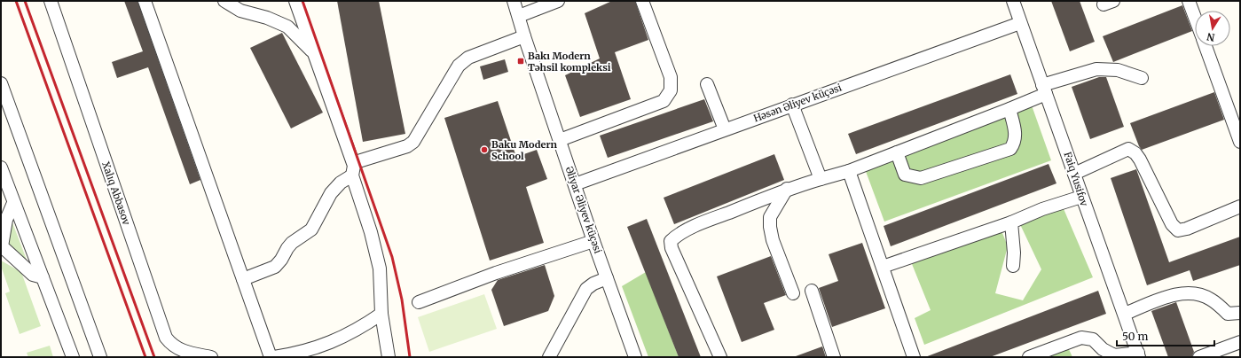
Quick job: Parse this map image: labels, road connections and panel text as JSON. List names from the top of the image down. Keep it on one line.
{"streets":{"street":["Həsən Əliyev küçəsi","Faiq Yusifov","Xalıq Abbasov","Əliyar Əliyev küçəsi"]},"crossings":[["Həsən Əliyev küçəsi","Faiq Yusifov"],["Həsən Əliyev küçəsi","Əliyar Əliyev küçəsi"]],"places":{"transit":["Bakı Modern Təhsil kompleksi"],"other":["Baku Modern School"]},"scale_bar":"50 m","north":"bottom"}
